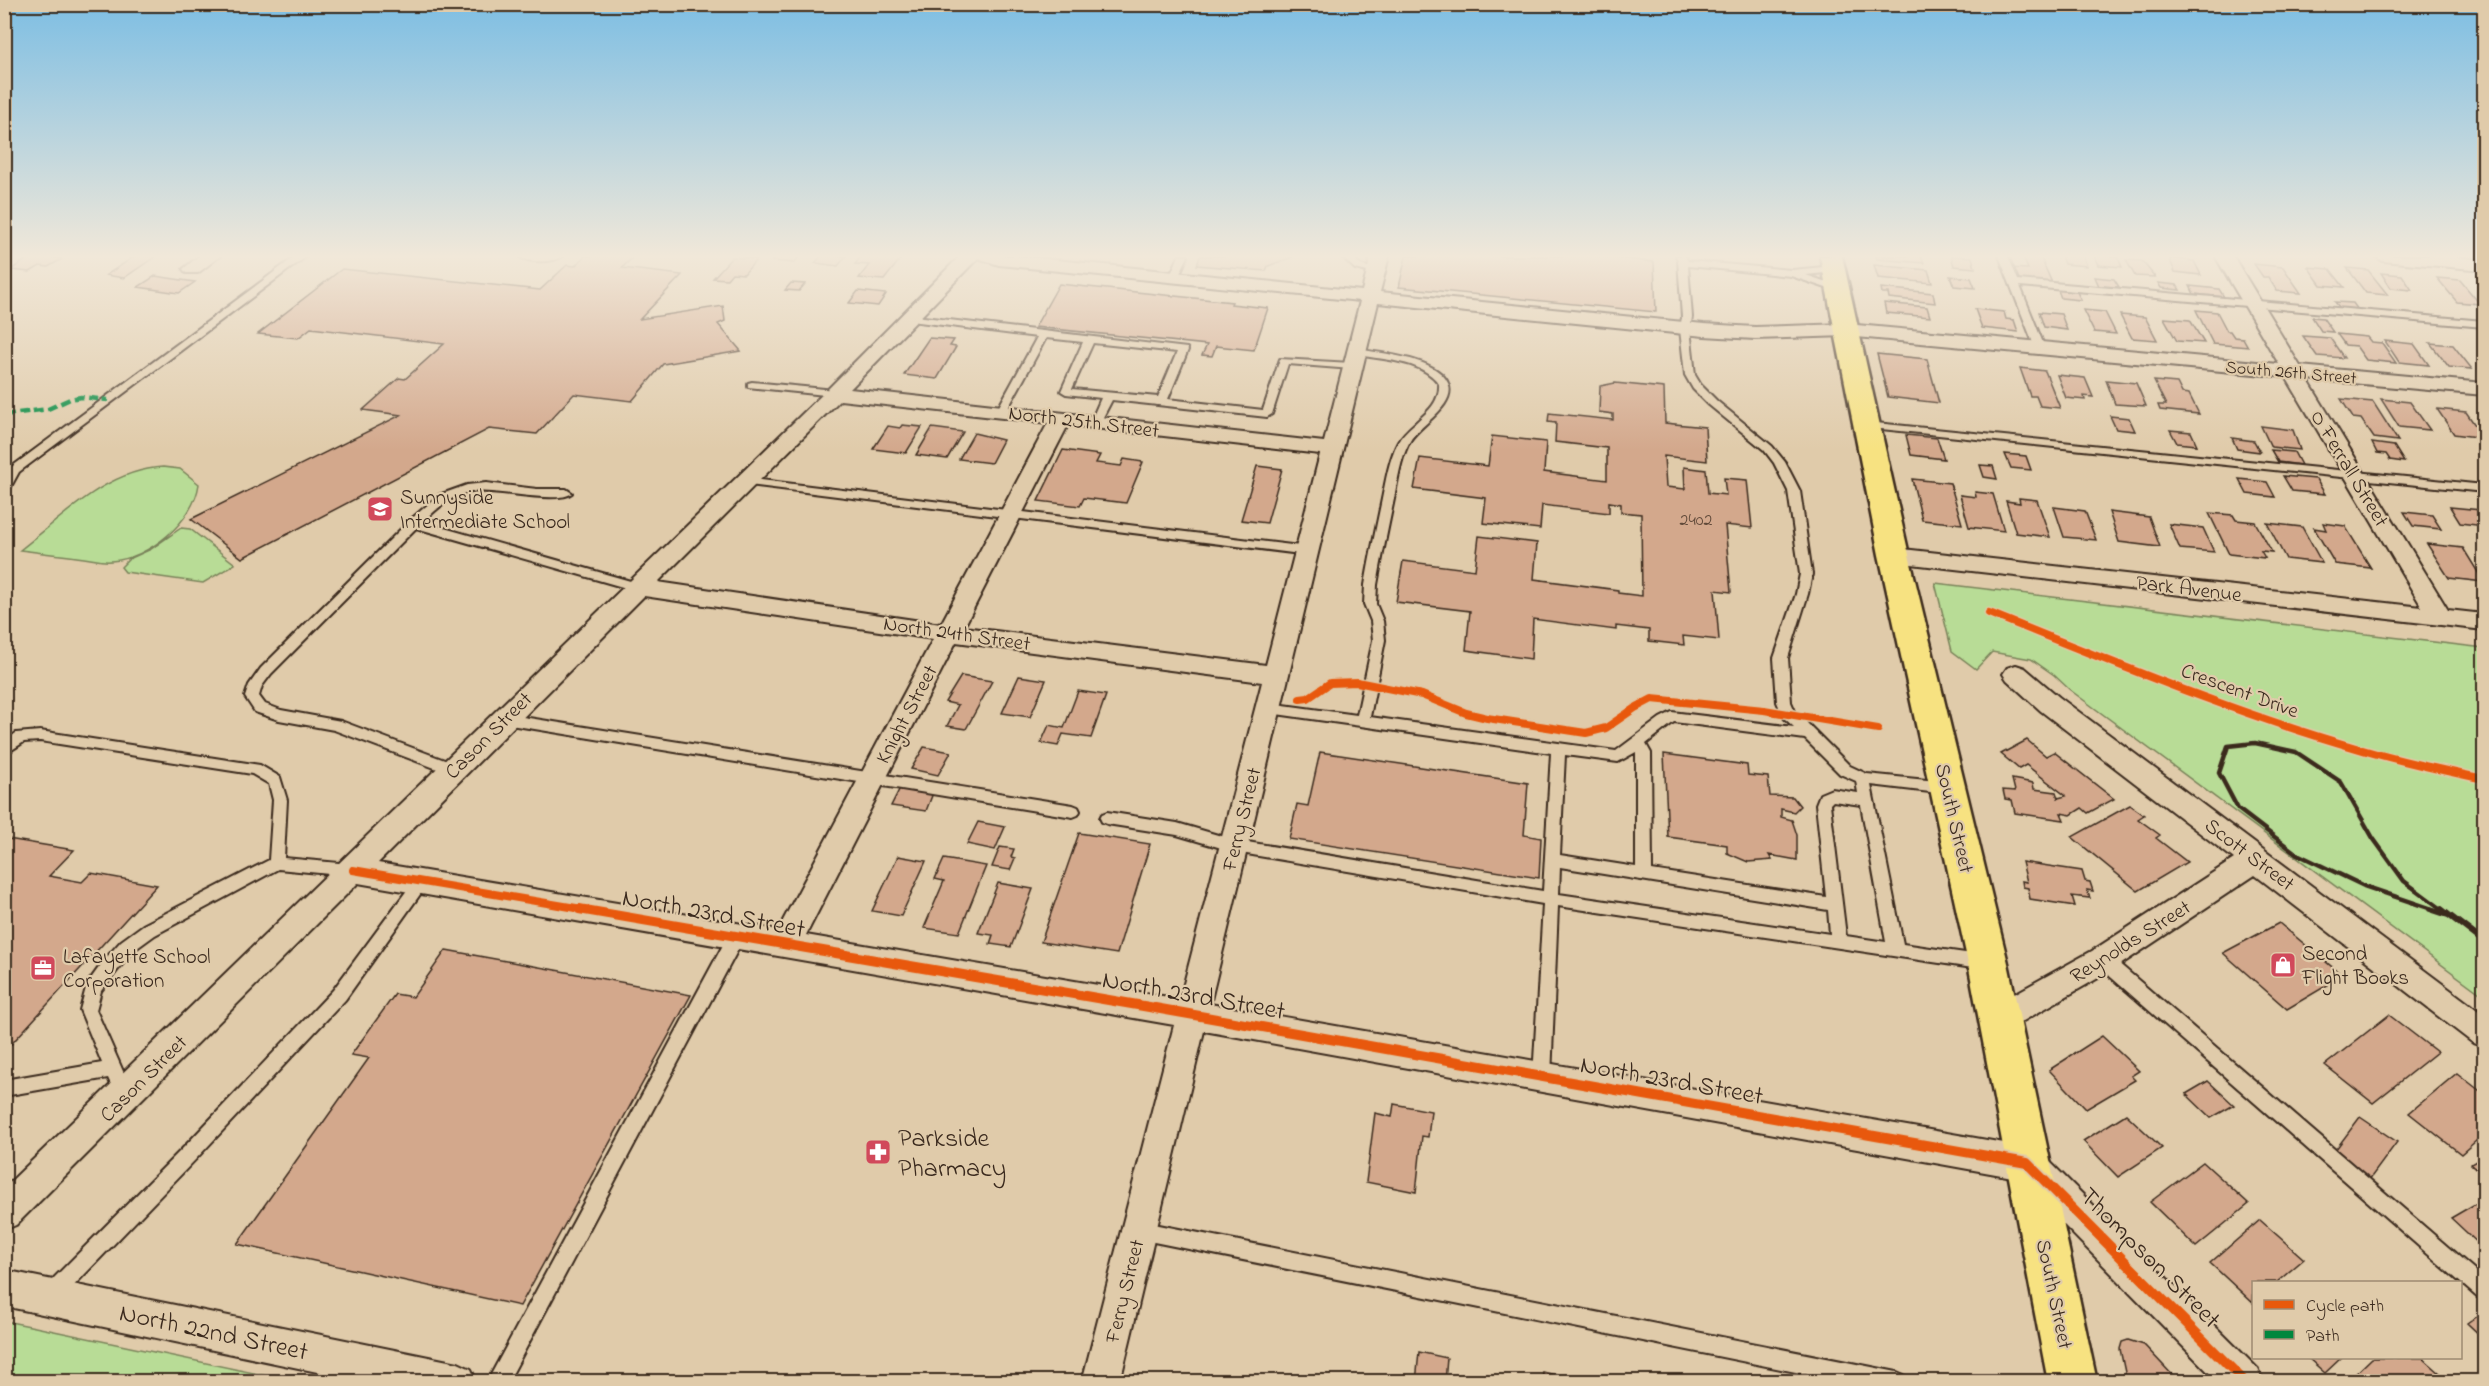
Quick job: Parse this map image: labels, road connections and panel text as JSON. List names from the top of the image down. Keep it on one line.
{"streets":{"main road":["South Street"],"street":["South 26th Street","North 25th Street","O Ferrall Street","Park Avenue","North 24th Street","Knight Street","Cason Street","Ferry Street","Scott Street","North 23rd Street","Reynolds Street","Thompson Street","North 22nd Street"],"cycle path":["Crescent Drive"]},"crossings":[["South 26th Street","O Ferrall Street"],["South 26th Street","South Street"],["North 25th Street","Knight Street"],["North 25th Street","Cason Street"],["North 25th Street","Ferry Street"],["O Ferrall Street","Park Avenue"],["Park Avenue","South Street"],["North 24th Street","Knight Street"],["North 24th Street","Cason Street"],["North 24th Street","Ferry Street"],["Knight Street","North 23rd Street"],["Cason Street","North 23rd Street"],["South Street","North 23rd Street"],["South Street","Reynolds Street"],["South Street","Thompson Street"],["Ferry Street","North 23rd Street"],["Scott Street","Reynolds Street"],["North 23rd Street","Thompson Street"]],"places":{"school or university":["Sunnyside Intermediate School"],"shop":["Second Flight Books"],"office":["Lafayette School Corporation"],"pharmacy":["Parkside Pharmacy"]},"house_numbers":["2402"],"legend":["Cycle path","Path"]}
